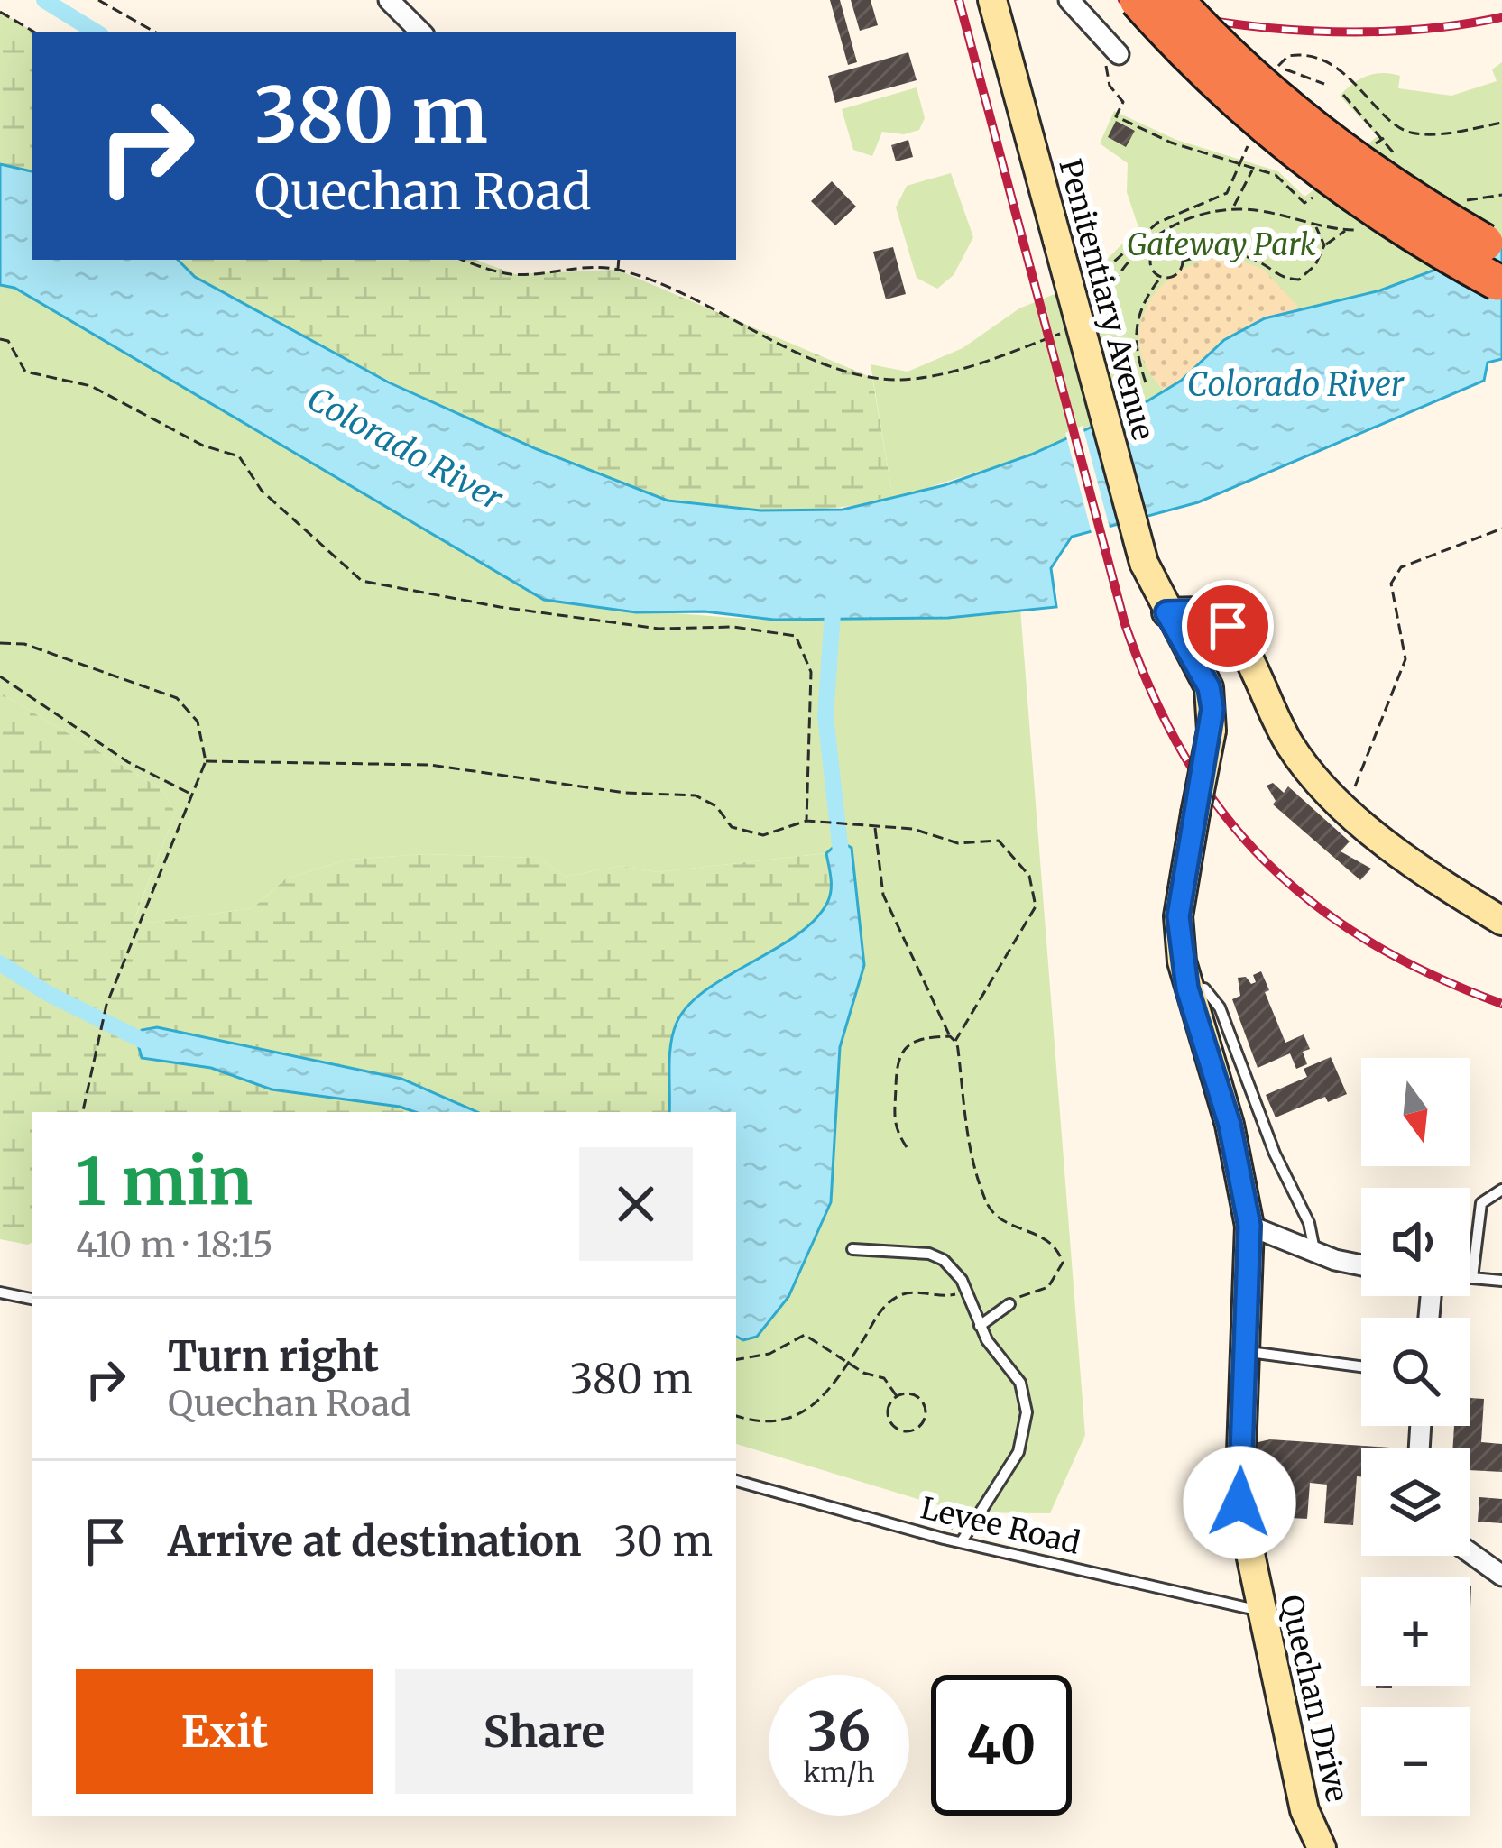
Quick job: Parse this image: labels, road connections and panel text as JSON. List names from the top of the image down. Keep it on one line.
{"streets":{"street":["Penitentiary Avenue","Quechan Drive"],"lane":["Levee Road"]},"crossings":[["Penitentiary Avenue","Quechan Drive"],["Levee Road","Quechan Drive"]],"water":["Colorado River"],"parks":["Gateway Park"],"north":"bottom","page":{"turn":["380 m","Quechan Road"],"map_buttons":["+","−"],"heading":["1 min","410 m · 18:15"],"list":[{"name":"Turn right","note":"Quechan Road","value":"380 m"},{"name":"Arrive at destination","value":"30 m"}],"buttons":["Exit","Share"],"speed":"36 km/h","limit":"40"}}
